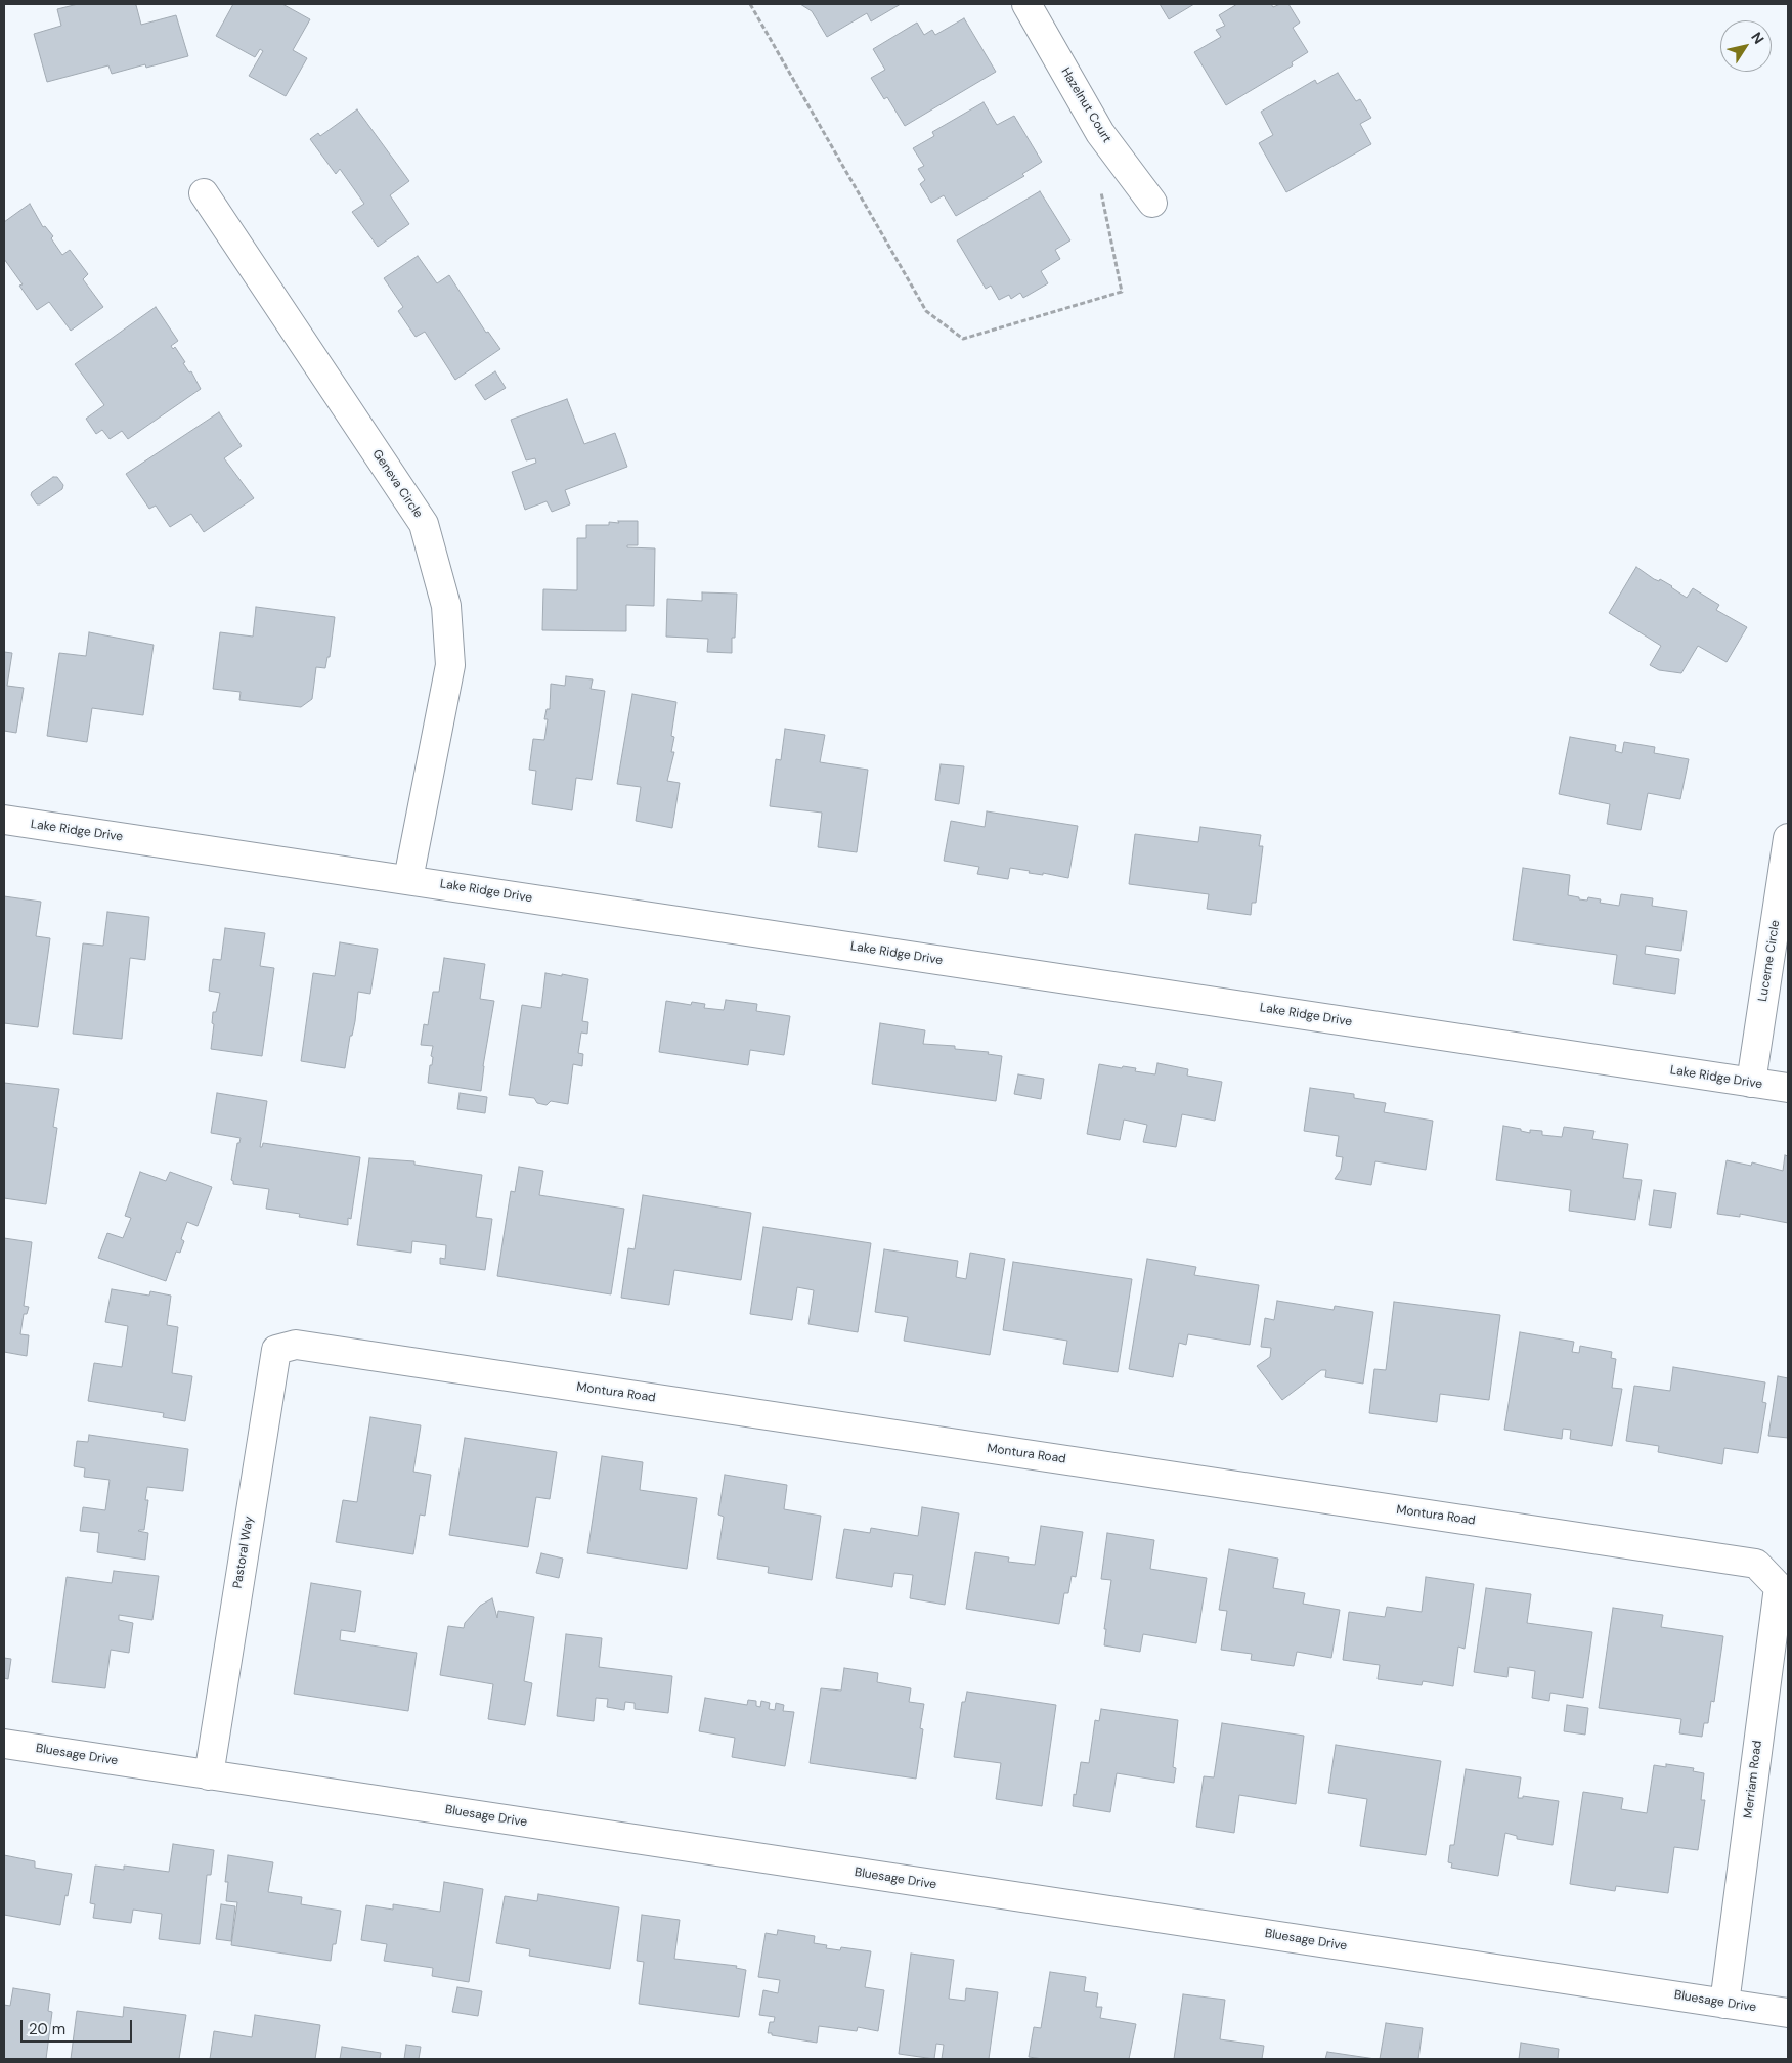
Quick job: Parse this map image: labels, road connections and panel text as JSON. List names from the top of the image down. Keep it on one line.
{"streets":{"street":["Hazelnut Court","Geneva Circle","Lake Ridge Drive","Lucerne Circle","Montura Road","Pastoral Way","Bluesage Drive","Merriam Road"]},"crossings":[["Geneva Circle","Lake Ridge Drive"],["Lake Ridge Drive","Lucerne Circle"],["Montura Road","Pastoral Way"],["Montura Road","Merriam Road"],["Pastoral Way","Bluesage Drive"],["Bluesage Drive","Merriam Road"]],"scale_bar":"20 m","north":"top right"}
